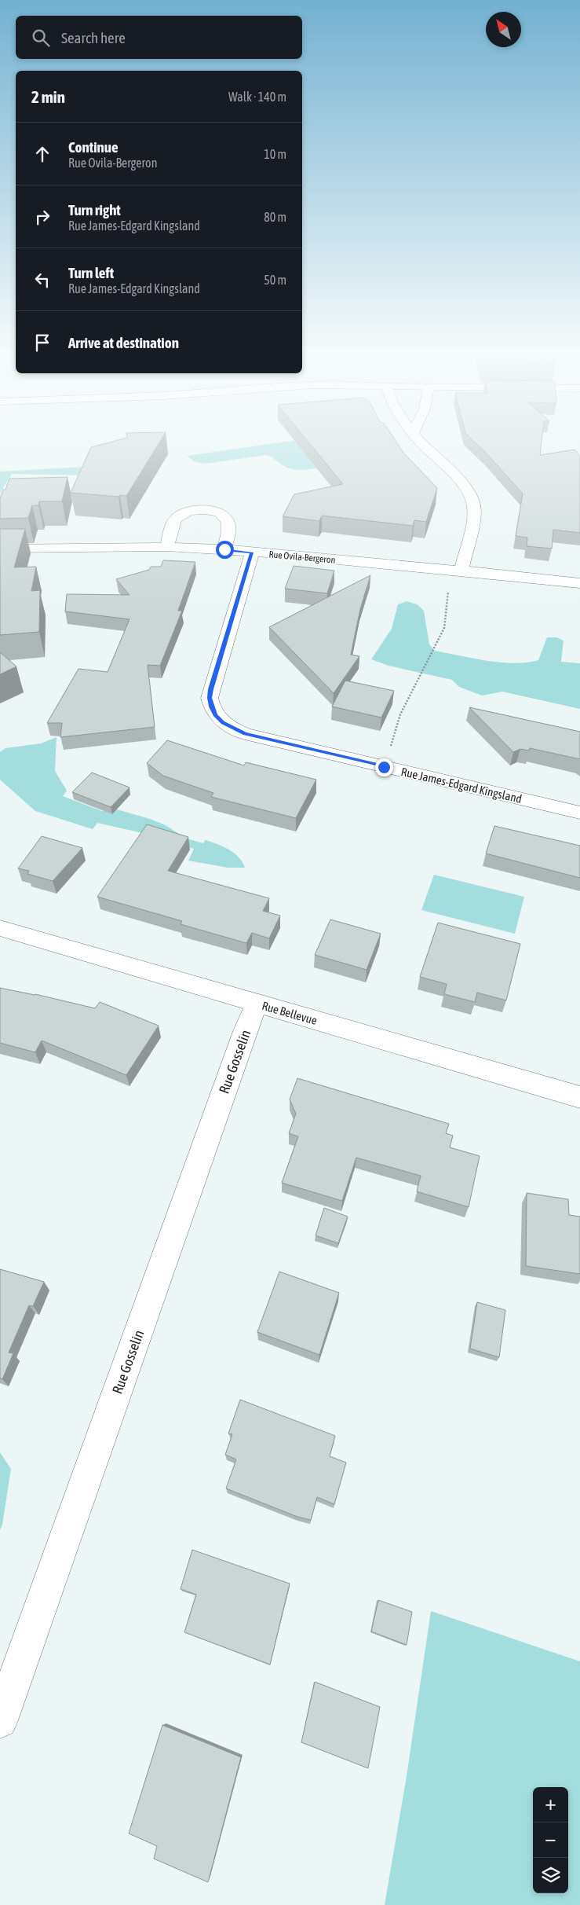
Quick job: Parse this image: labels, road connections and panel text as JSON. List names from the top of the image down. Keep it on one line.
{"streets":{"street":["Rue Ovila-Bergeron","Rue James-Edgard Kingsland","Rue Bellevue","Rue Gosselin"]},"crossings":[["Rue Ovila-Bergeron","Rue James-Edgard Kingsland"],["Rue Bellevue","Rue Gosselin"]],"north":"top left","page":{"search":"Search here","heading":["2 min","Walk · 140 m"],"list":[["Continue","Rue Ovila-Bergeron","10 m"],["Turn right","Rue James-Edgard Kingsland","80 m"],["Turn left","Rue James-Edgard Kingsland","50 m"],"Arrive at destination"],"map_buttons":["+","−"]}}
